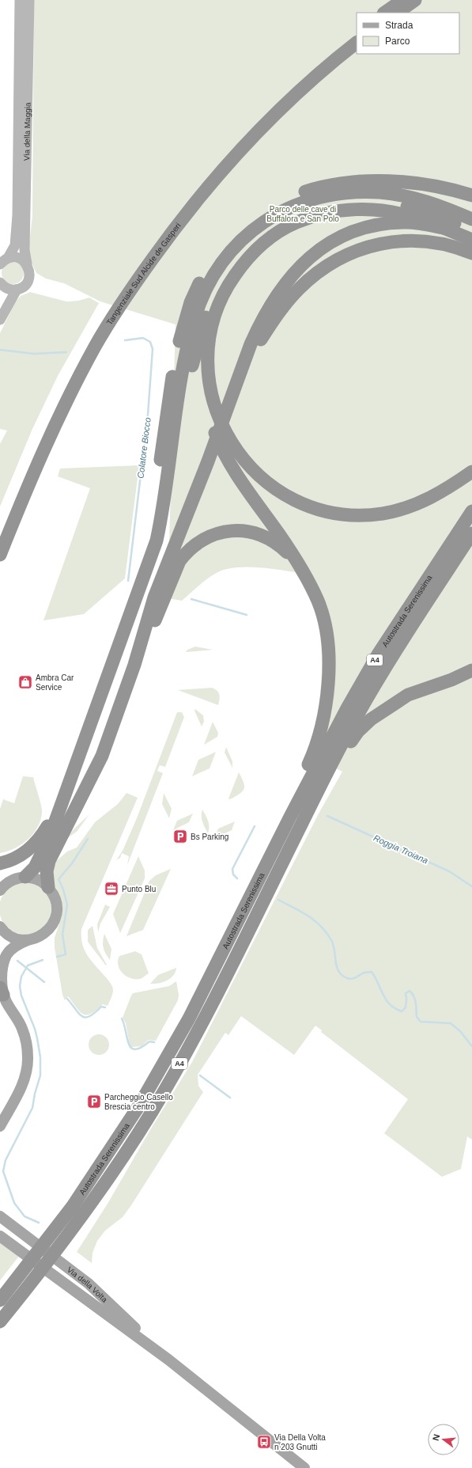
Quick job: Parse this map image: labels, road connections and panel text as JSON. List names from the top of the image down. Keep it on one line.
{"streets":{"highway":["Tangenziale Sud Alcide de Gasperi","Autostrada Serenissima","A4"],"main road":["Via della Volta"],"street":["Via della Maggia"]},"water":["Colatore Biocco","Roggia Troiana"],"parks":["Parco delle cave di Buffalora e San Polo"],"places":{"shop":["Ambra Car Service"],"parking":["Bs Parking","Parcheggio Casello Brescia centro"],"office":["Punto Blu"],"bus stop":["Via Della Volta n 203 Gnutti"]},"legend":["Strada","Parco"],"north":"left"}
